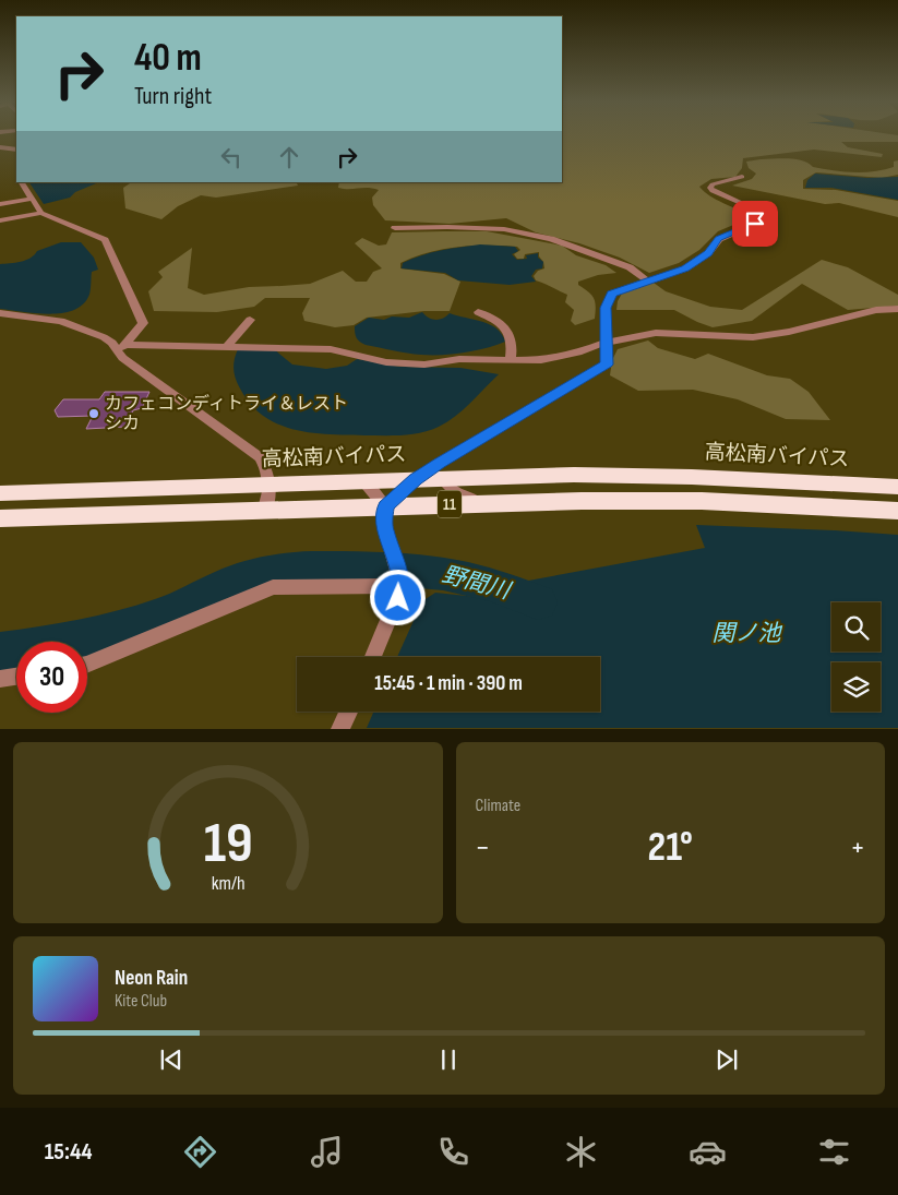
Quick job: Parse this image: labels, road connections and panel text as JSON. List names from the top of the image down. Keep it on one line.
{"streets":{"highway":["高松南バイパス","11"]},"water":["野間川","関ノ池"],"places":["カフェコンディトライ＆レスト シカ"],"page":{"turn":["40 m","Turn right"],"limit":"30","trip":"15:45 · 1 min · 390 m","tile":"Climate","heat":["−","21°","+"],"song":["Neon Rain","Kite Club"],"tabs":"15:44","gauge":["19","km/h"]}}
